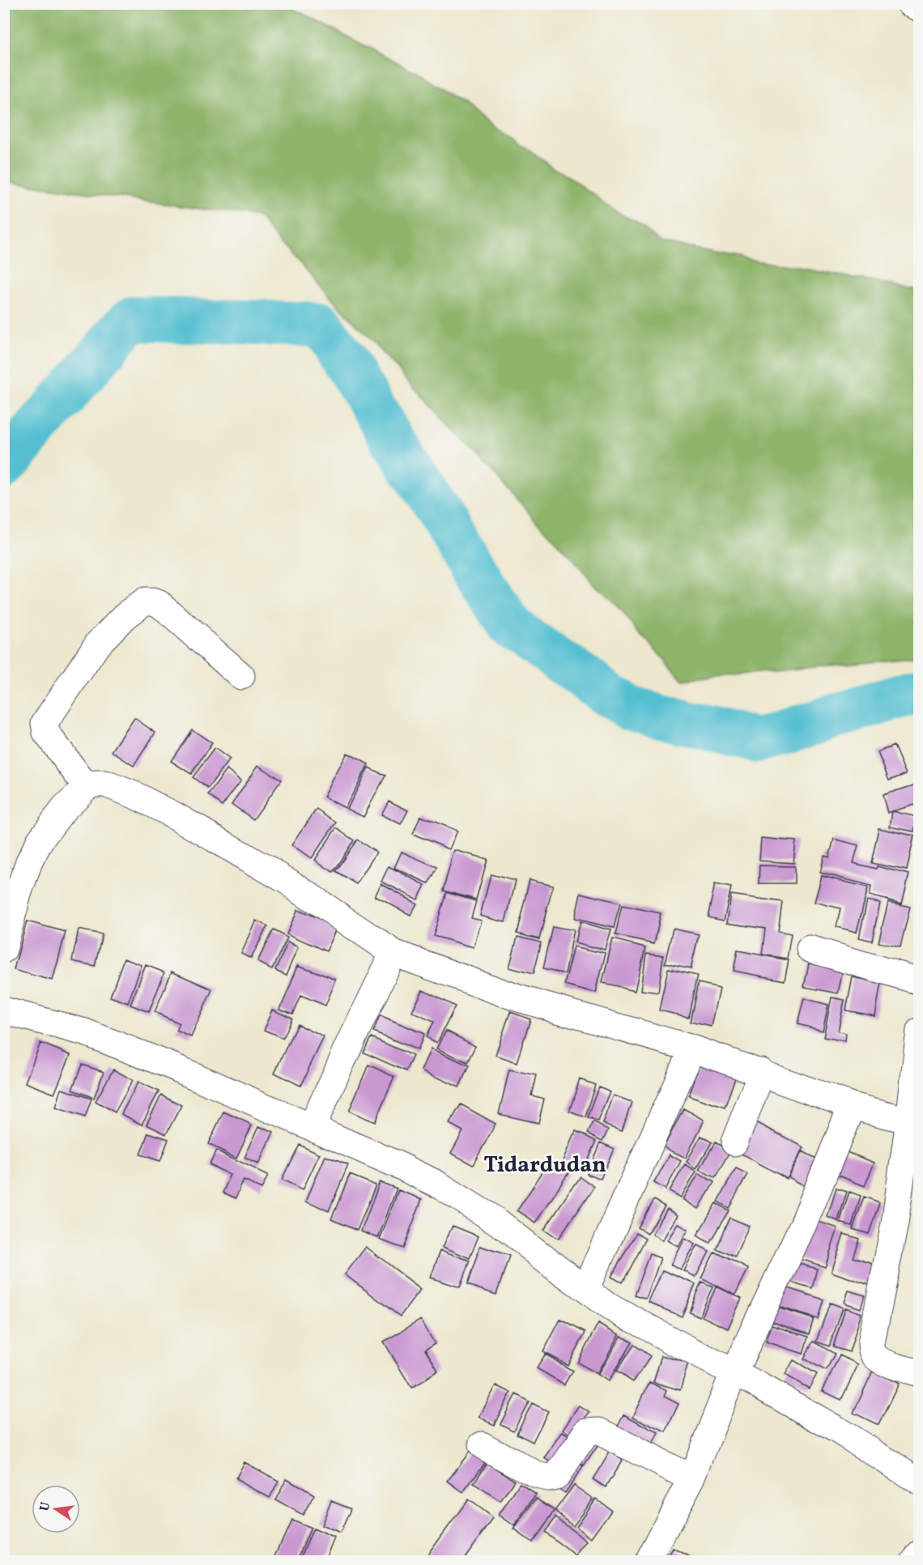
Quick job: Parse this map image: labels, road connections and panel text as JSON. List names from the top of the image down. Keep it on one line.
{"districts":["Tidardudan"],"north":"left"}
